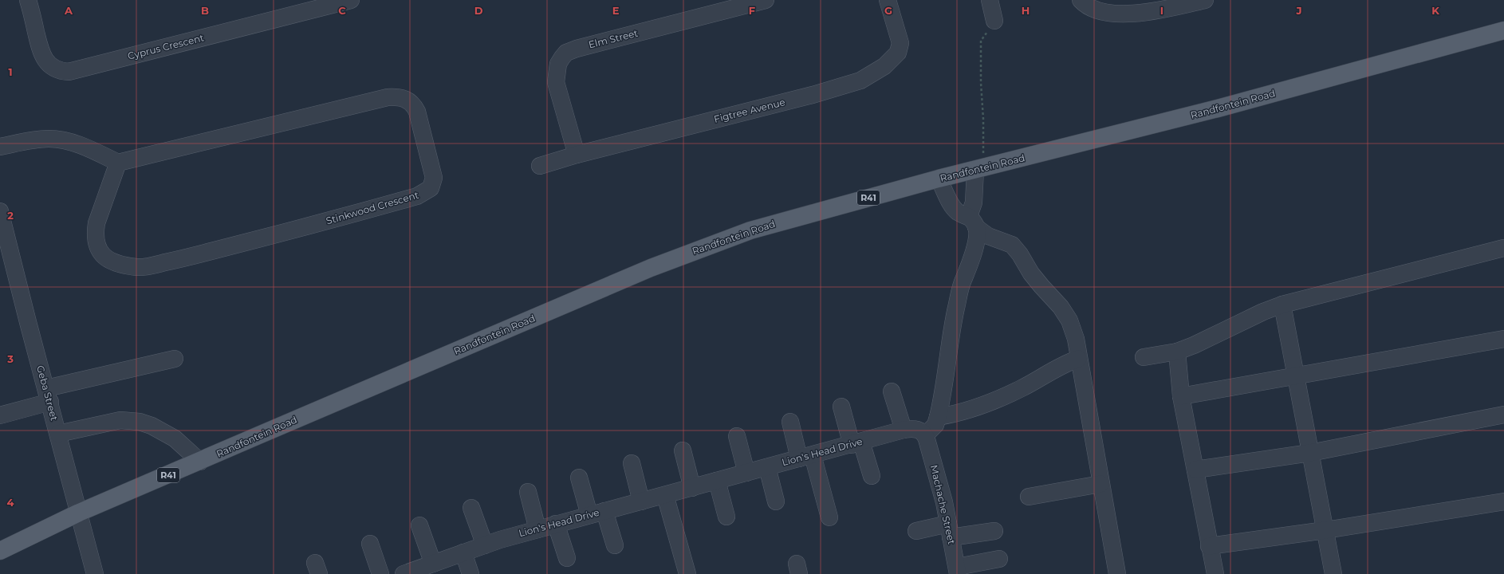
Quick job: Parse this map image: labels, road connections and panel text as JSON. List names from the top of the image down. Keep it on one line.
{"streets":{"main road":["Randfontein Road","R41"],"street":["Elm Street","Cyprus Crescent","Figtree Avenue","Stinkwood Crescent","Geba Street","Lion's Head Drive","Machache Street"]},"crossings":[["Elm Street","Figtree Avenue"],["Randfontein Road","Geba Street"],["Lion's Head Drive","Machache Street"]],"grid":{"columns":["A","B","C","D","E","F","G","H","I","J","K"],"rows":["1","2","3","4"]}}
